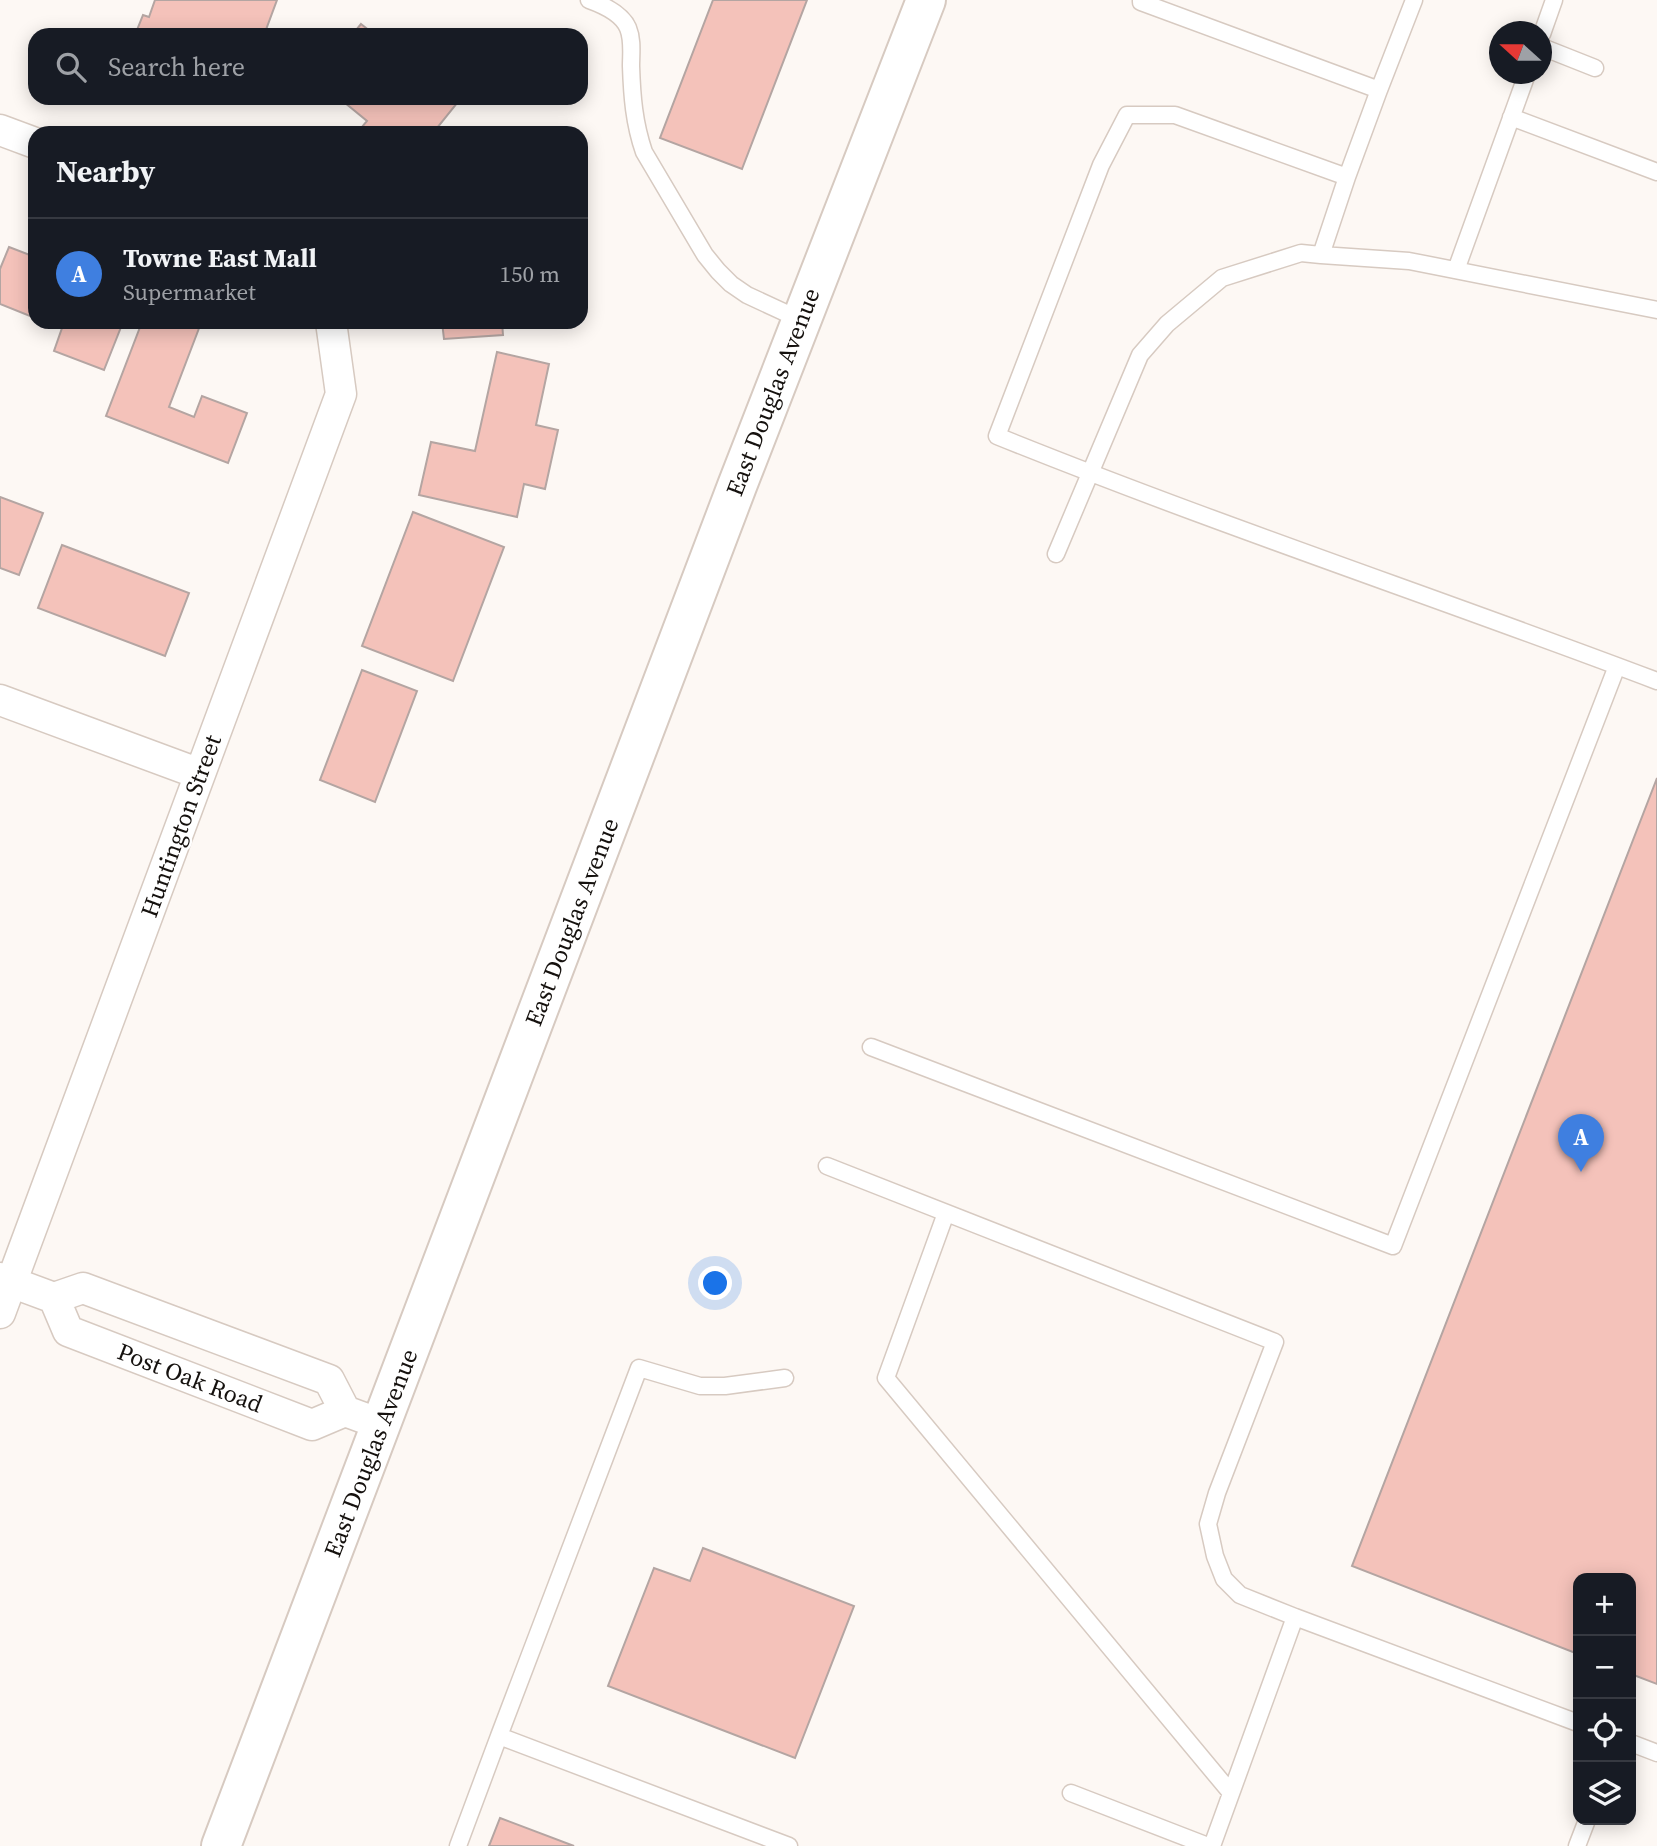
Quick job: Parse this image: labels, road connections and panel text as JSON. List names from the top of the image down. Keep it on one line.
{"streets":{"street":["East Douglas Avenue","Huntington Street","Post Oak Road"]},"north":"left","page":{"search":"Search here","heading":"Nearby","list":[{"mark":"A","name":"Towne East Mall","note":"Supermarket","value":"150 m"}],"pins":"A","map_buttons":["+","−"]}}
